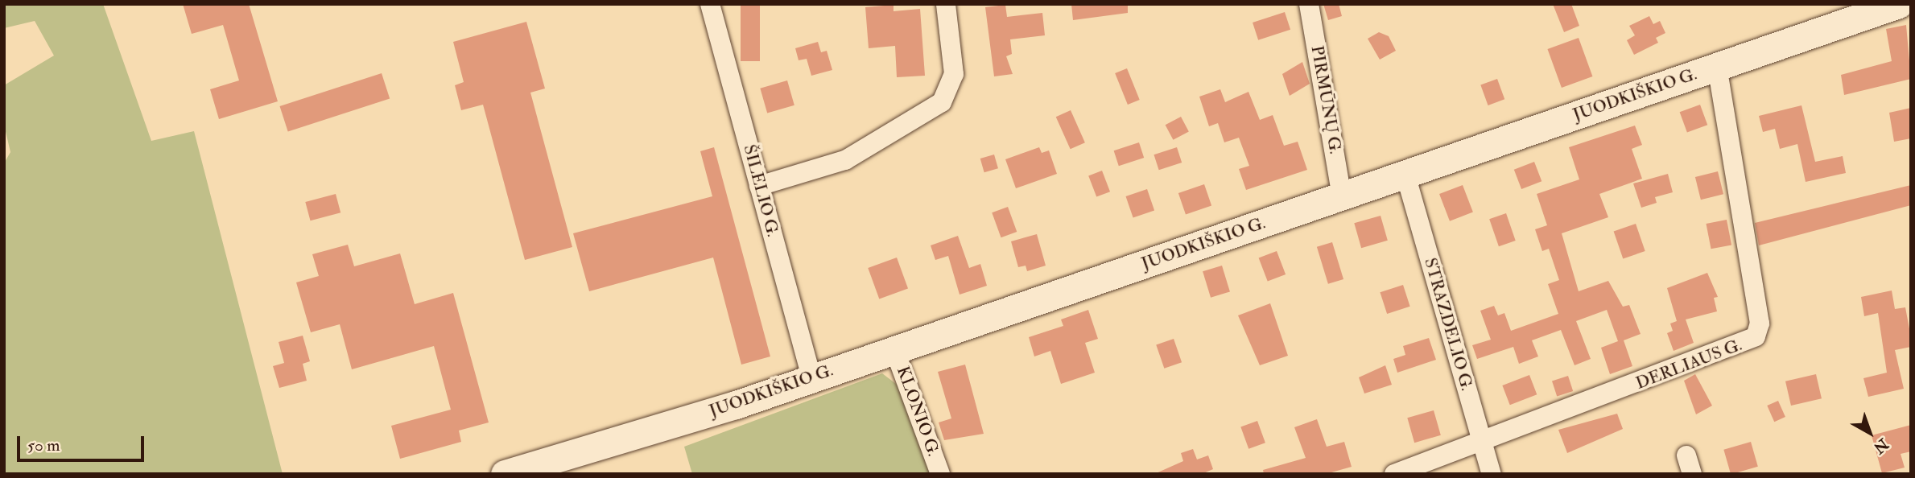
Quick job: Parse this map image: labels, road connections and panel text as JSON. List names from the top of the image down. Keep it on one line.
{"streets":{"street":["JUODKIŠKIO G.","PIRMŪNŲ G.","ŠILELIO G.","STRAZDELIO G.","DERLIAUS G.","KLONIO G."]},"crossings":[["JUODKIŠKIO G.","PIRMŪNŲ G."],["JUODKIŠKIO G.","ŠILELIO G."],["JUODKIŠKIO G.","STRAZDELIO G."],["JUODKIŠKIO G.","DERLIAUS G."],["JUODKIŠKIO G.","KLONIO G."],["STRAZDELIO G.","DERLIAUS G."]],"scale_bar":"50 m","north":"bottom right"}
